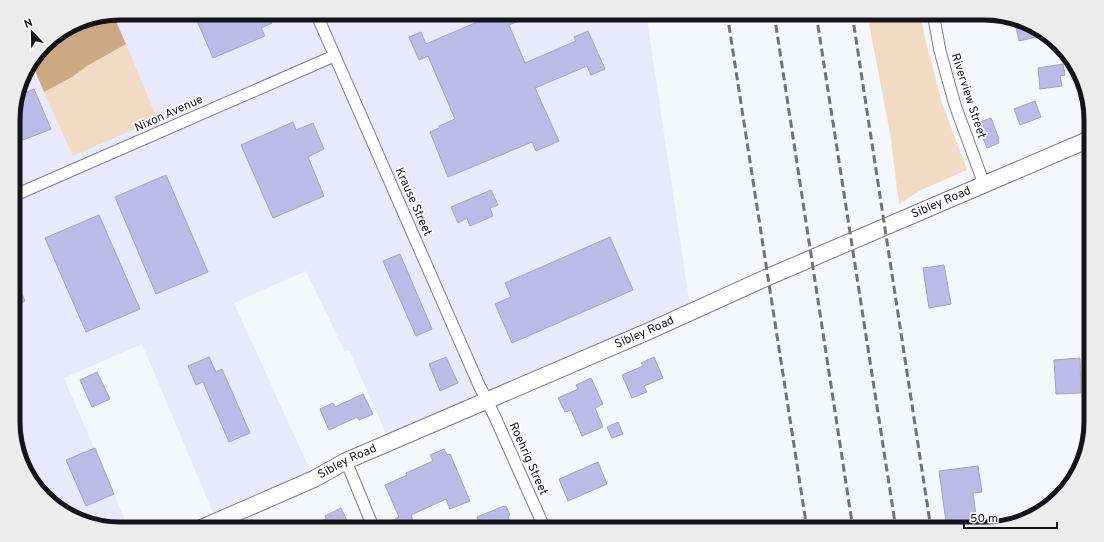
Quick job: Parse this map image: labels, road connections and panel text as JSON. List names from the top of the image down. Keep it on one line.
{"streets":{"main road":["Sibley Road"],"street":["Riverview Street","Nixon Avenue","Krause Street","Roehrig Street"]},"crossings":[["Riverview Street","Sibley Road"],["Nixon Avenue","Krause Street"],["Krause Street","Sibley Road"],["Krause Street","Roehrig Street"],["Sibley Road","Roehrig Street"]],"scale_bar":"50 m","north":"top"}
